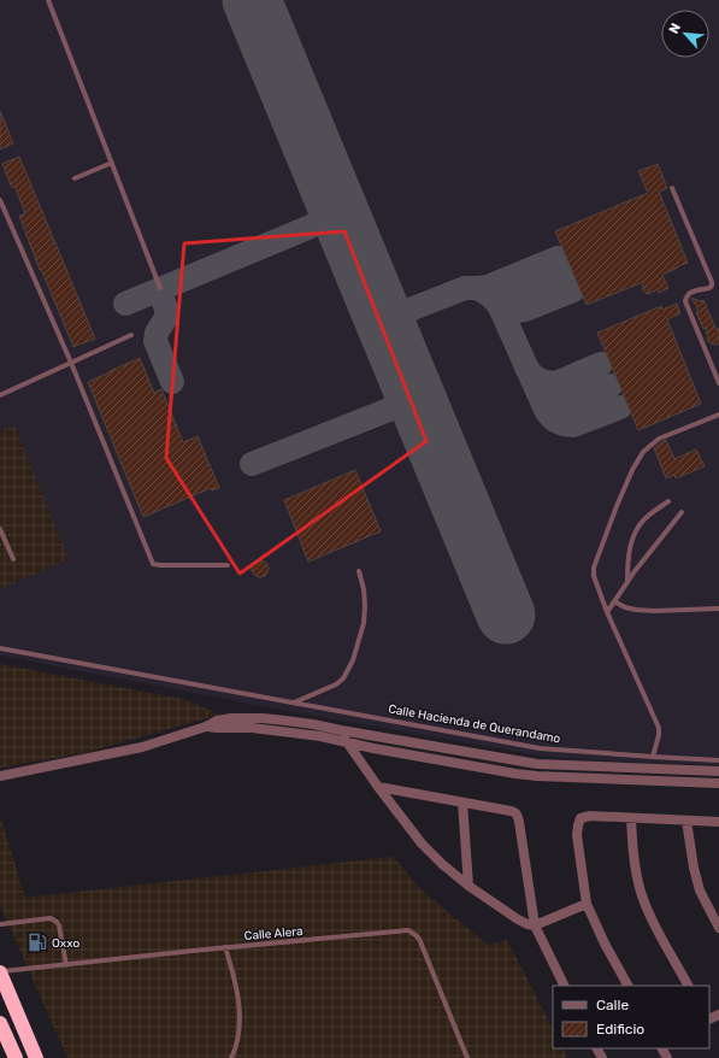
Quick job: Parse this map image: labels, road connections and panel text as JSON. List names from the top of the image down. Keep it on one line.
{"streets":{"lane":["Calle Hacienda de Querandamo","Calle Alera"]},"places":{"fuel station":["Oxxo"]},"legend":["Calle","Edificio"],"north":"top left"}
